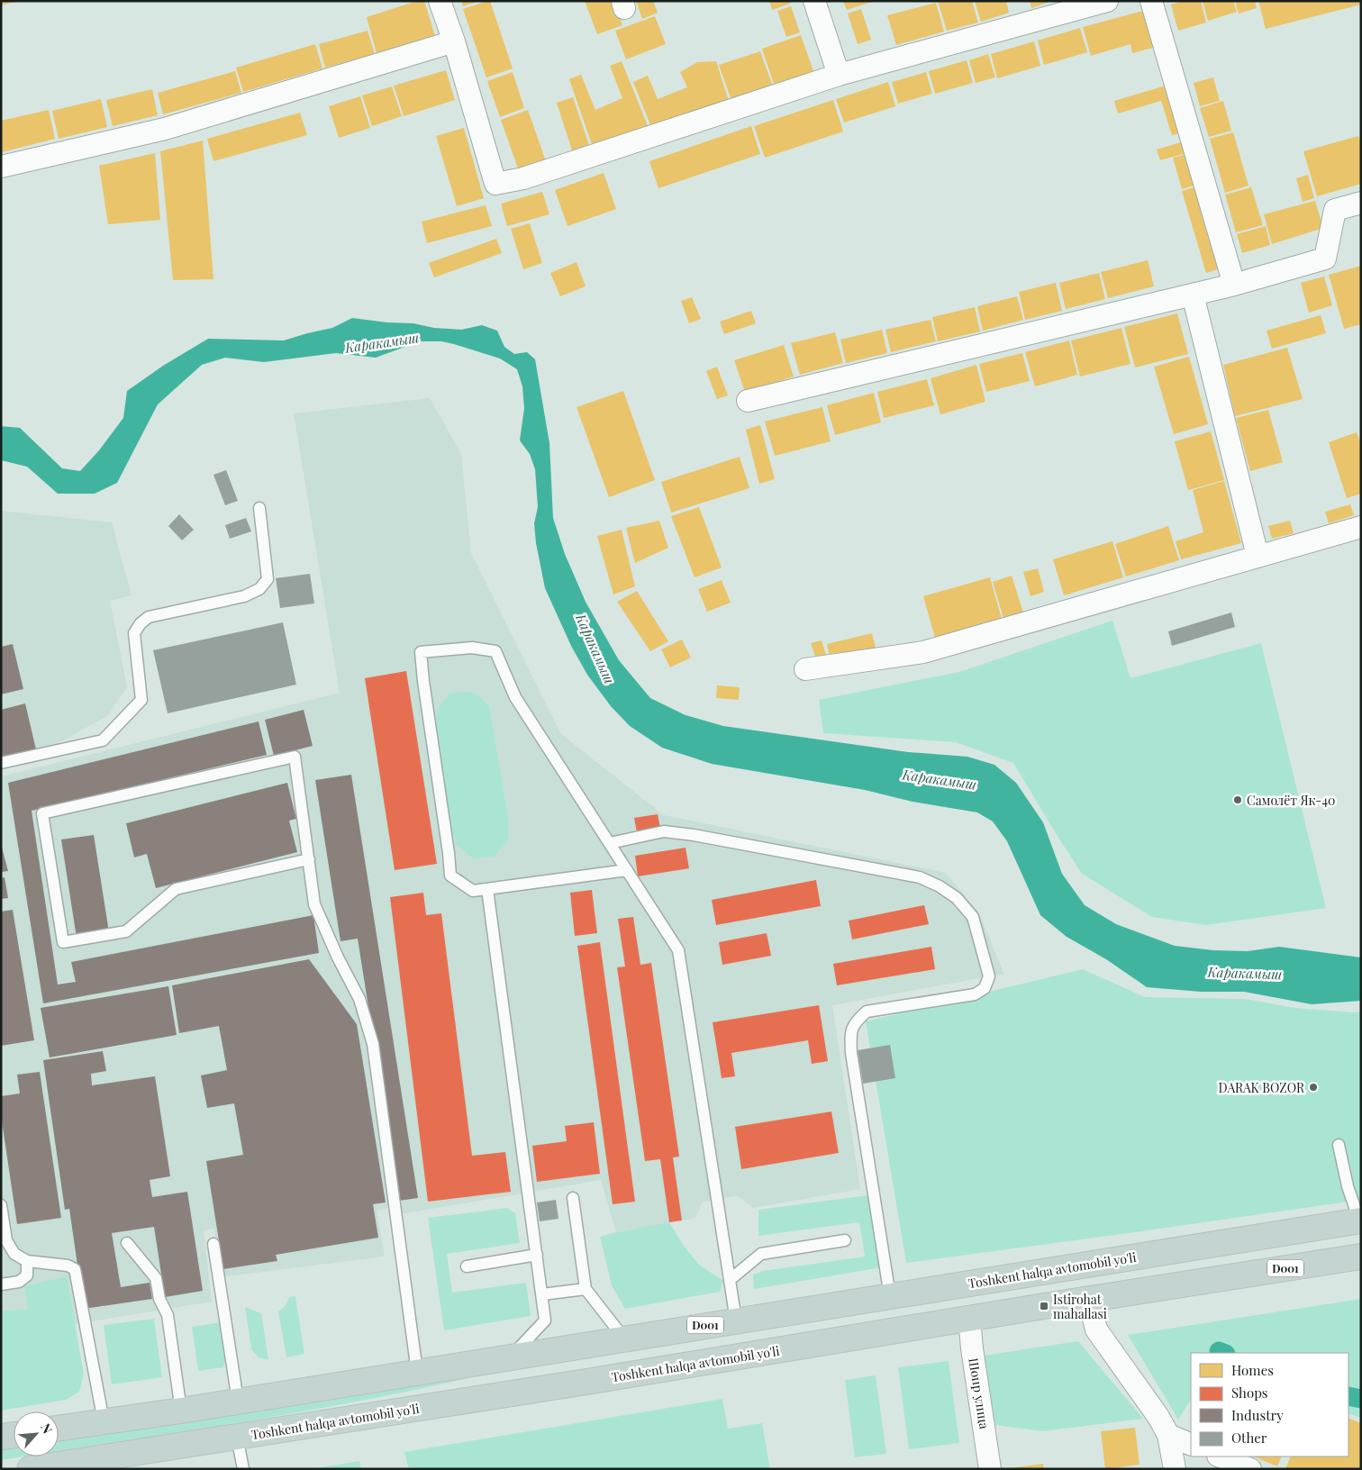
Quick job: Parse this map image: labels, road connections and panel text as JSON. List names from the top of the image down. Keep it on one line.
{"streets":{"highway":["D001","Toshkent halqa avtomobil yo'li"],"street":["Шоир улица"]},"crossings":[["Toshkent halqa avtomobil yo'li","Шоир улица"]],"water":["Каракамыш"],"places":{"other":["Самолёт Як-40","DARAK BOZOR"],"transit":["Istirohat mahallasi"]},"legend":["Homes","Shops","Industry","Other"],"north":"top right"}
